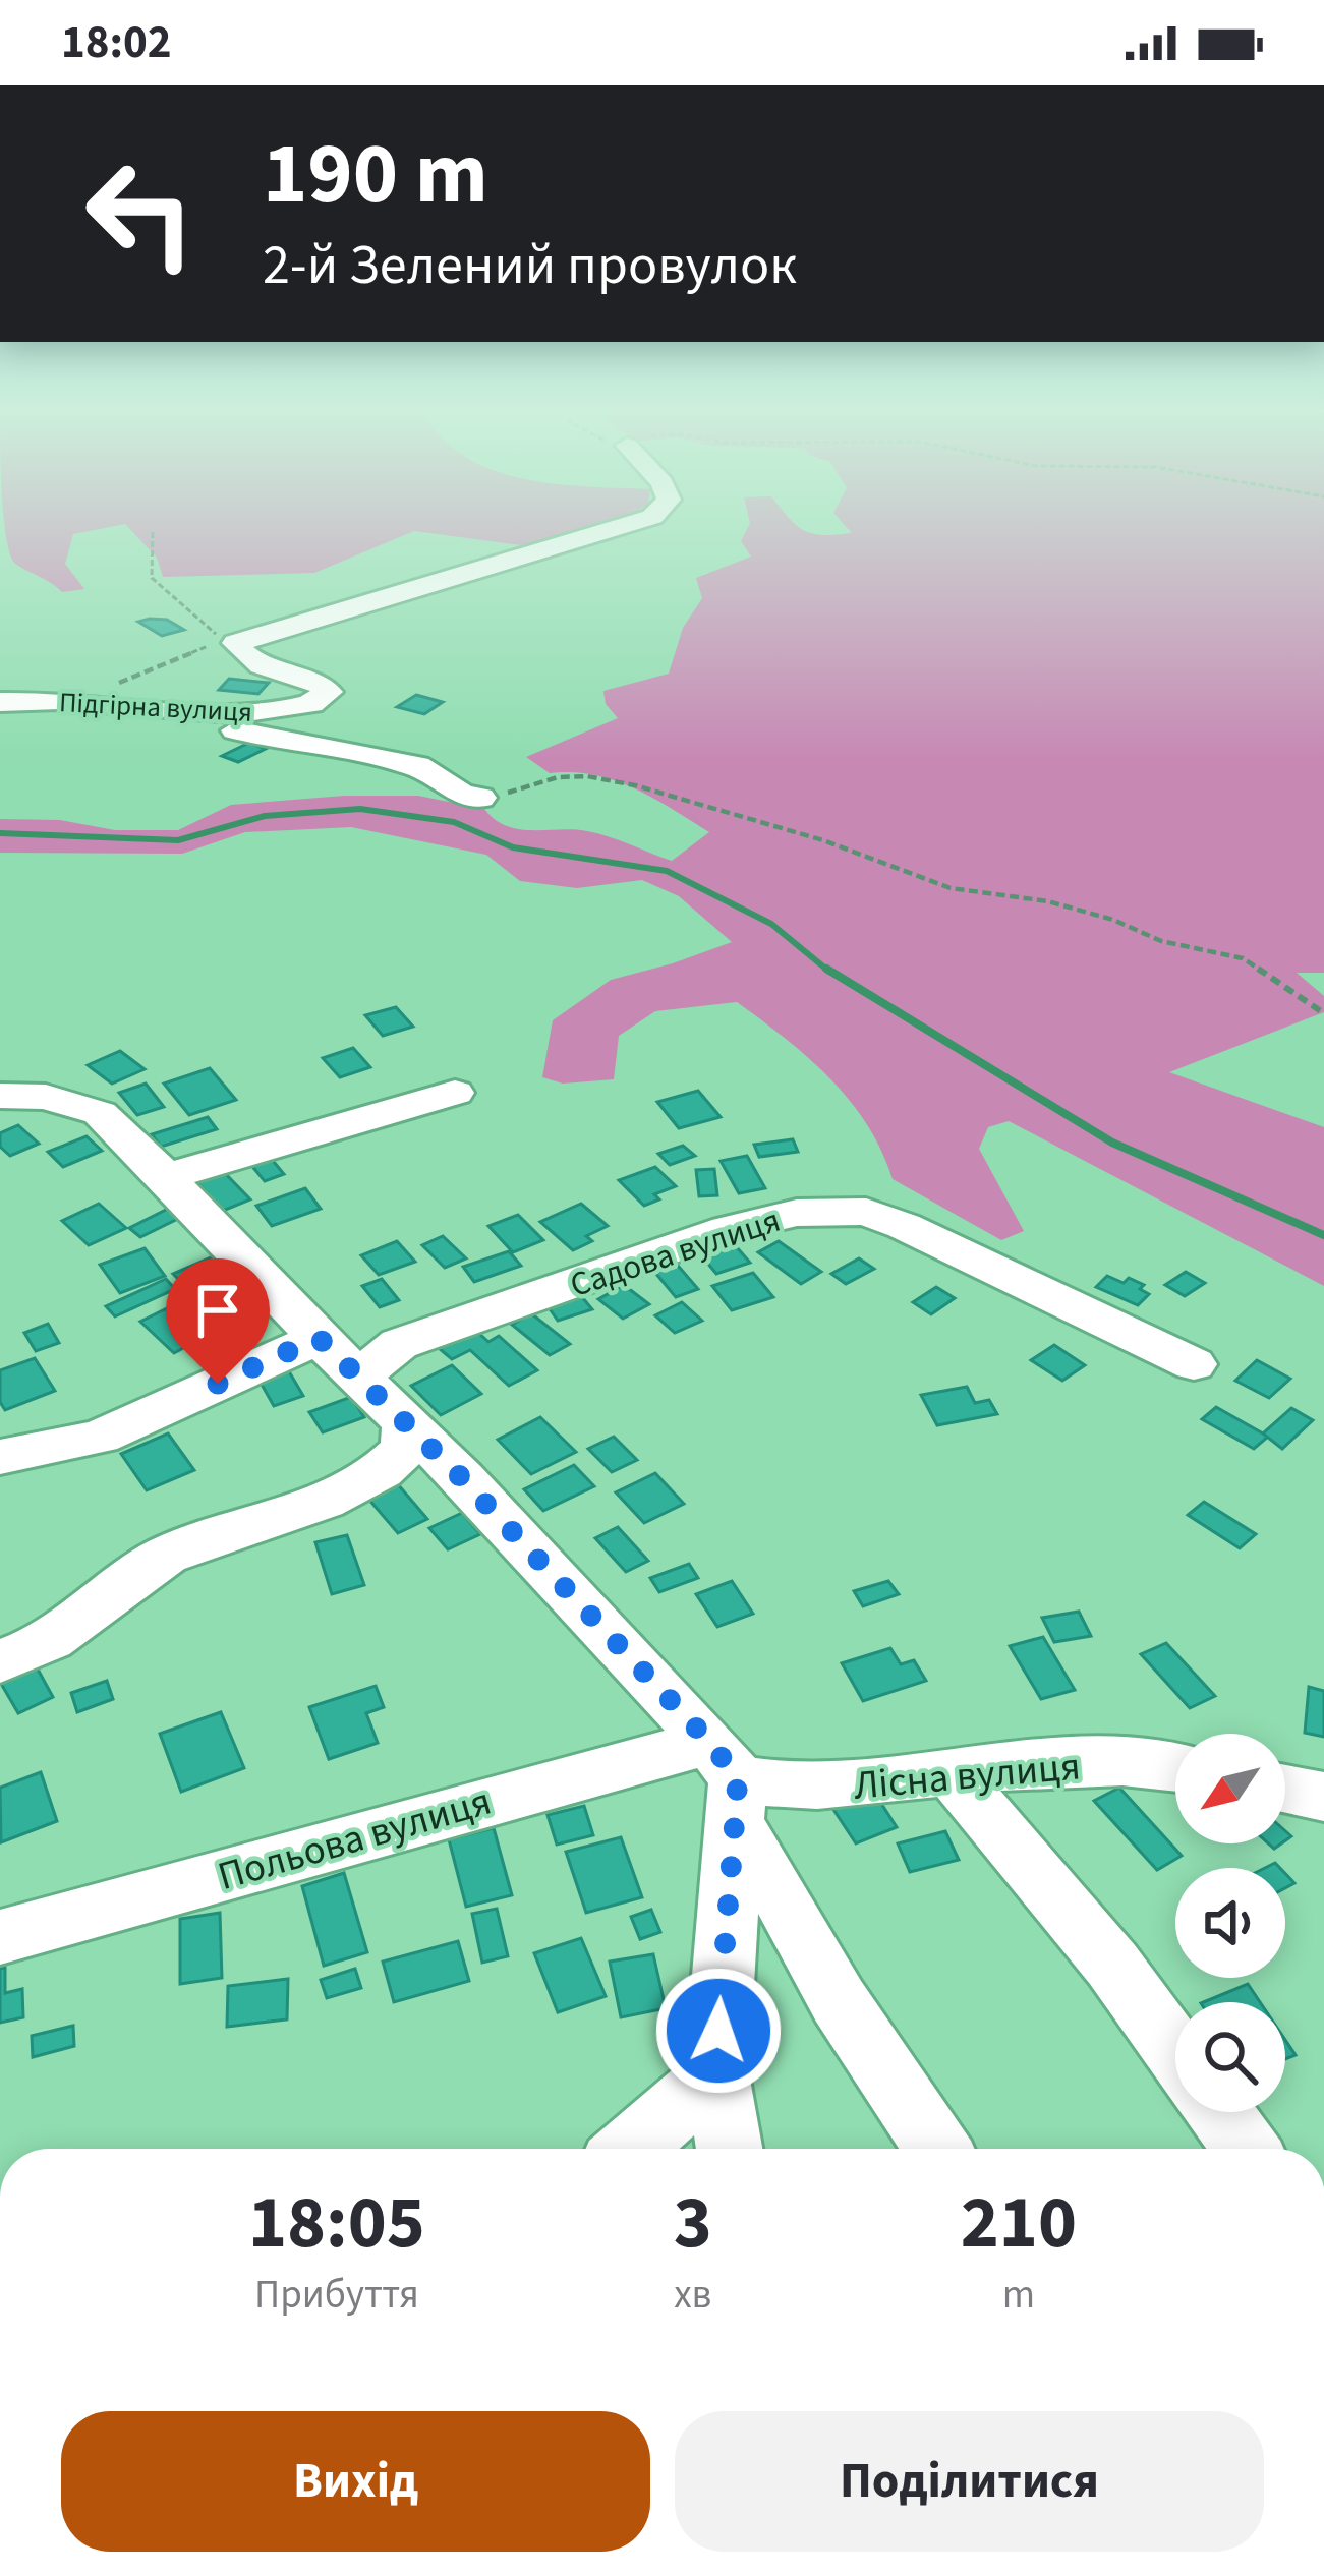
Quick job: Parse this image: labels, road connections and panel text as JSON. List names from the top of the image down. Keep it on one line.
{"streets":{"street":["Підгірна вулиця","Садова вулиця","Лісна вулиця","Польова вулиця"]},"crossings":[["Лісна вулиця","Польова вулиця"]],"north":"bottom left","page":{"status":"18:02","turn":["190 m","2-й Зелений провулок"],"eta":["18:05","Прибуття","3","хв","210","m"],"buttons":["Вихід","Поділитися"]}}
